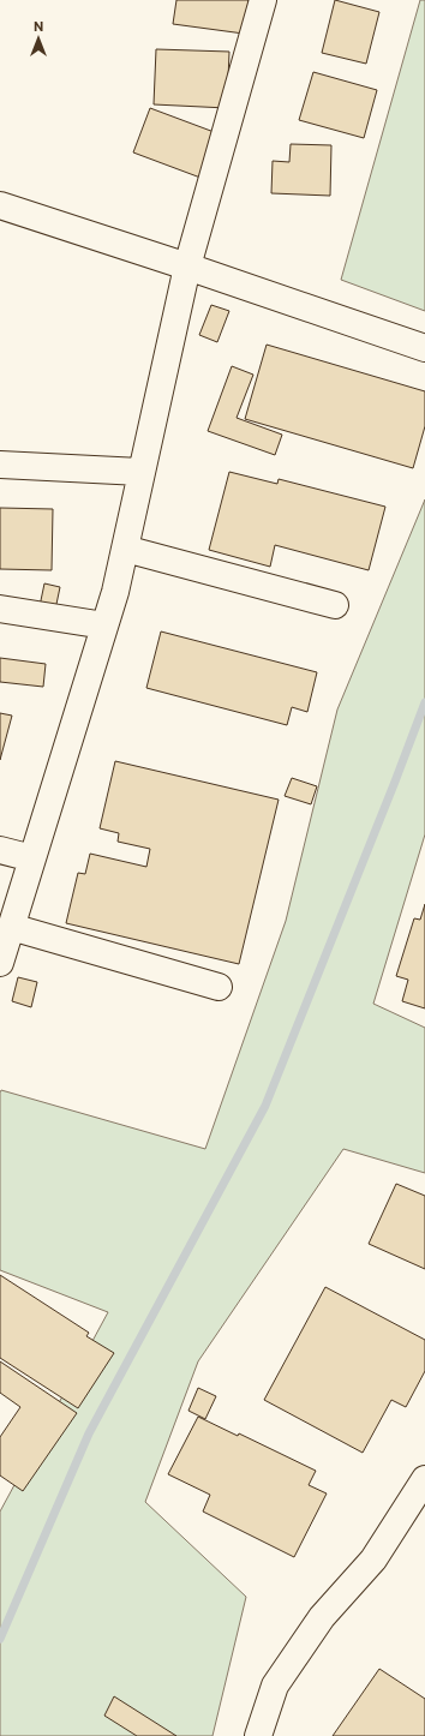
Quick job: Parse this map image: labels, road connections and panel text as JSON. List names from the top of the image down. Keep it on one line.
{"north":"top"}
